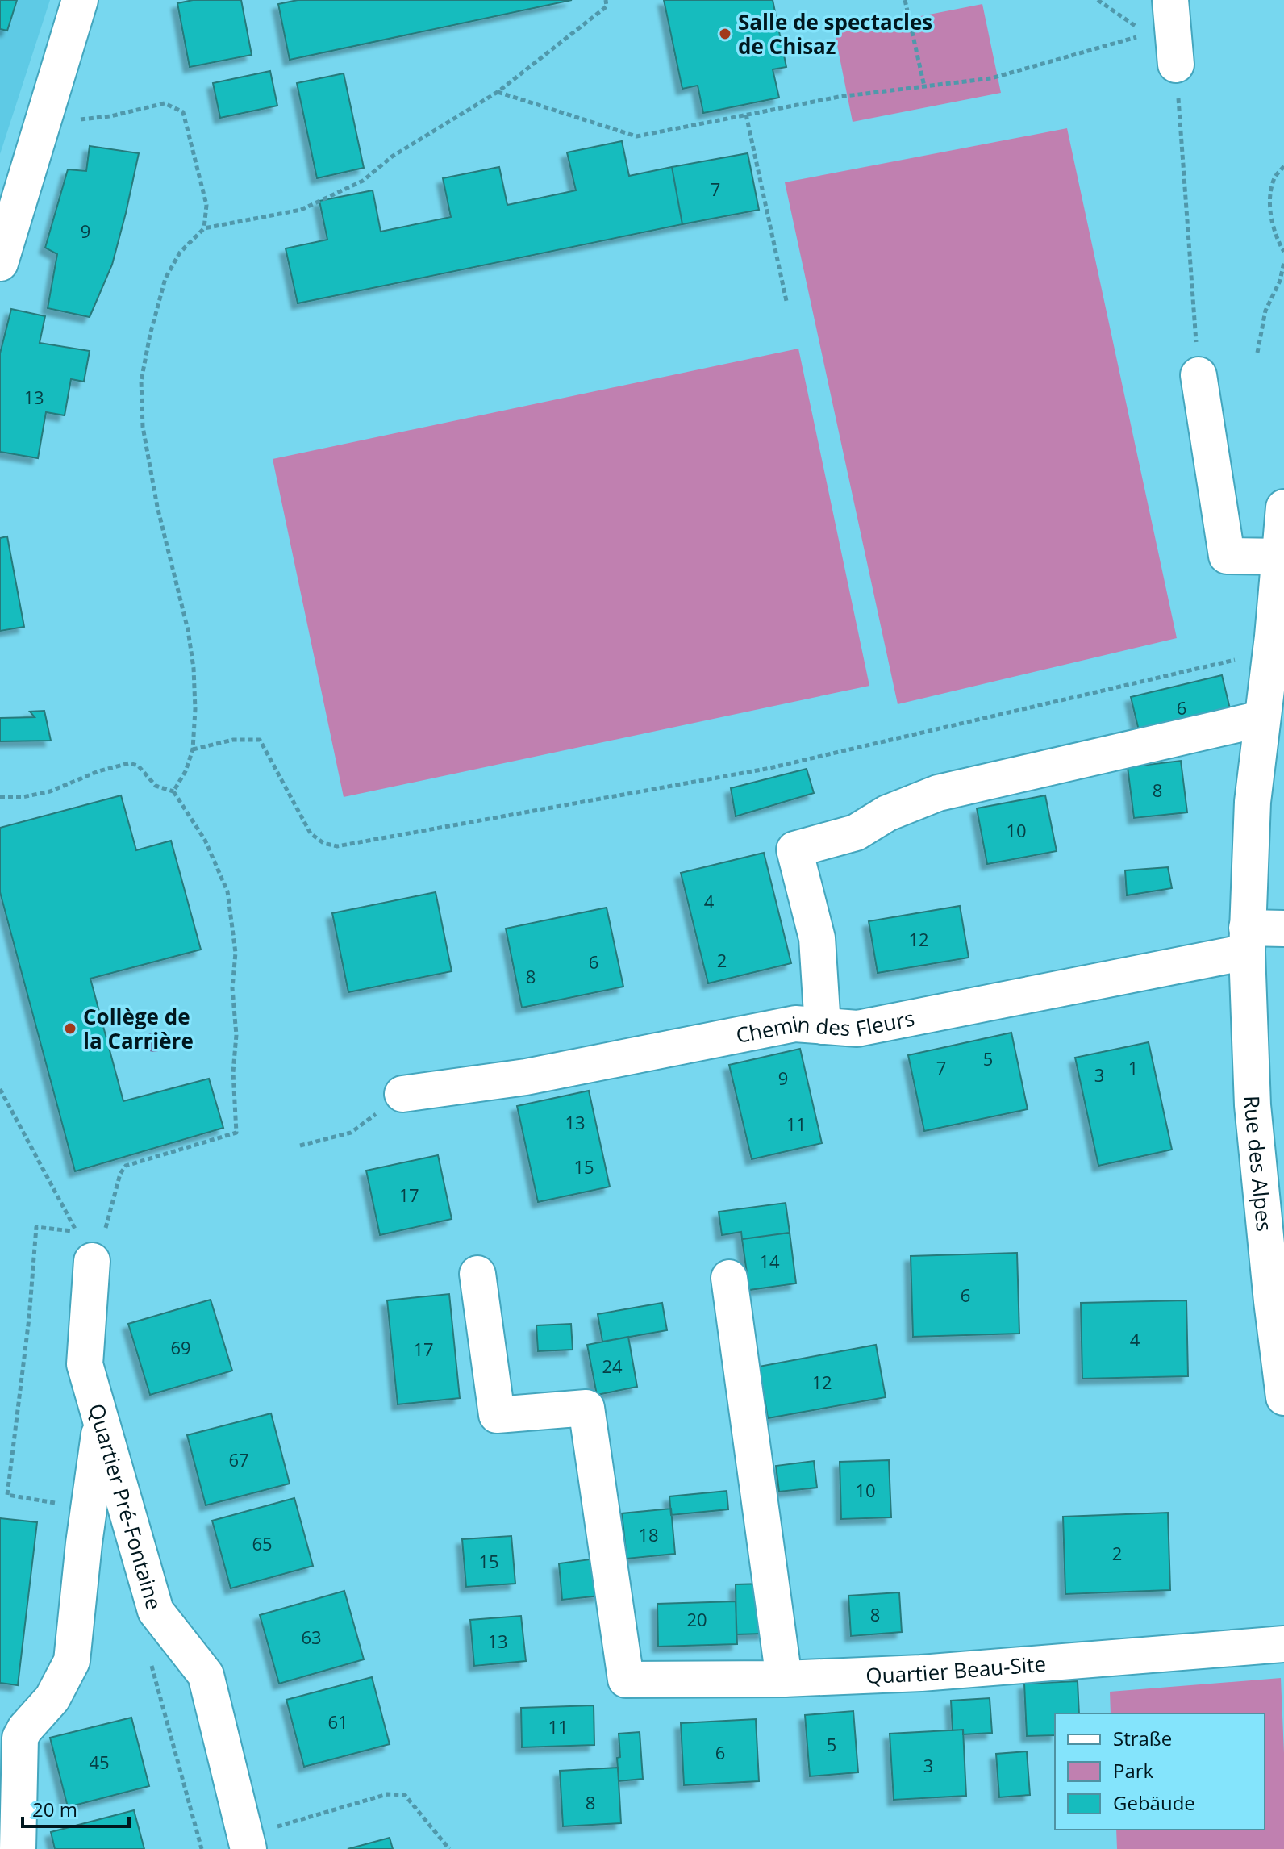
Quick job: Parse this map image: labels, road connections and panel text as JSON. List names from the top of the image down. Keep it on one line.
{"streets":{"street":["Chemin des Fleurs","Rue des Alpes","Quartier Pré-Fontaine","Quartier Beau-Site"]},"crossings":[["Chemin des Fleurs","Rue des Alpes"]],"places":["Salle de spectacles de Chisaz","Collège de la Carrière"],"house_numbers":["7","9","13","6","8","10","4","12","2","6","8","5","7","1","3","9","13","11","15","17","14","6","4","69","17","24","12","67","10","18","65","2","15","8","20","63","13","61","11","5","6","45","3","8"],"legend":["Straße","Park","Gebäude"],"scale_bar":"20 m"}
